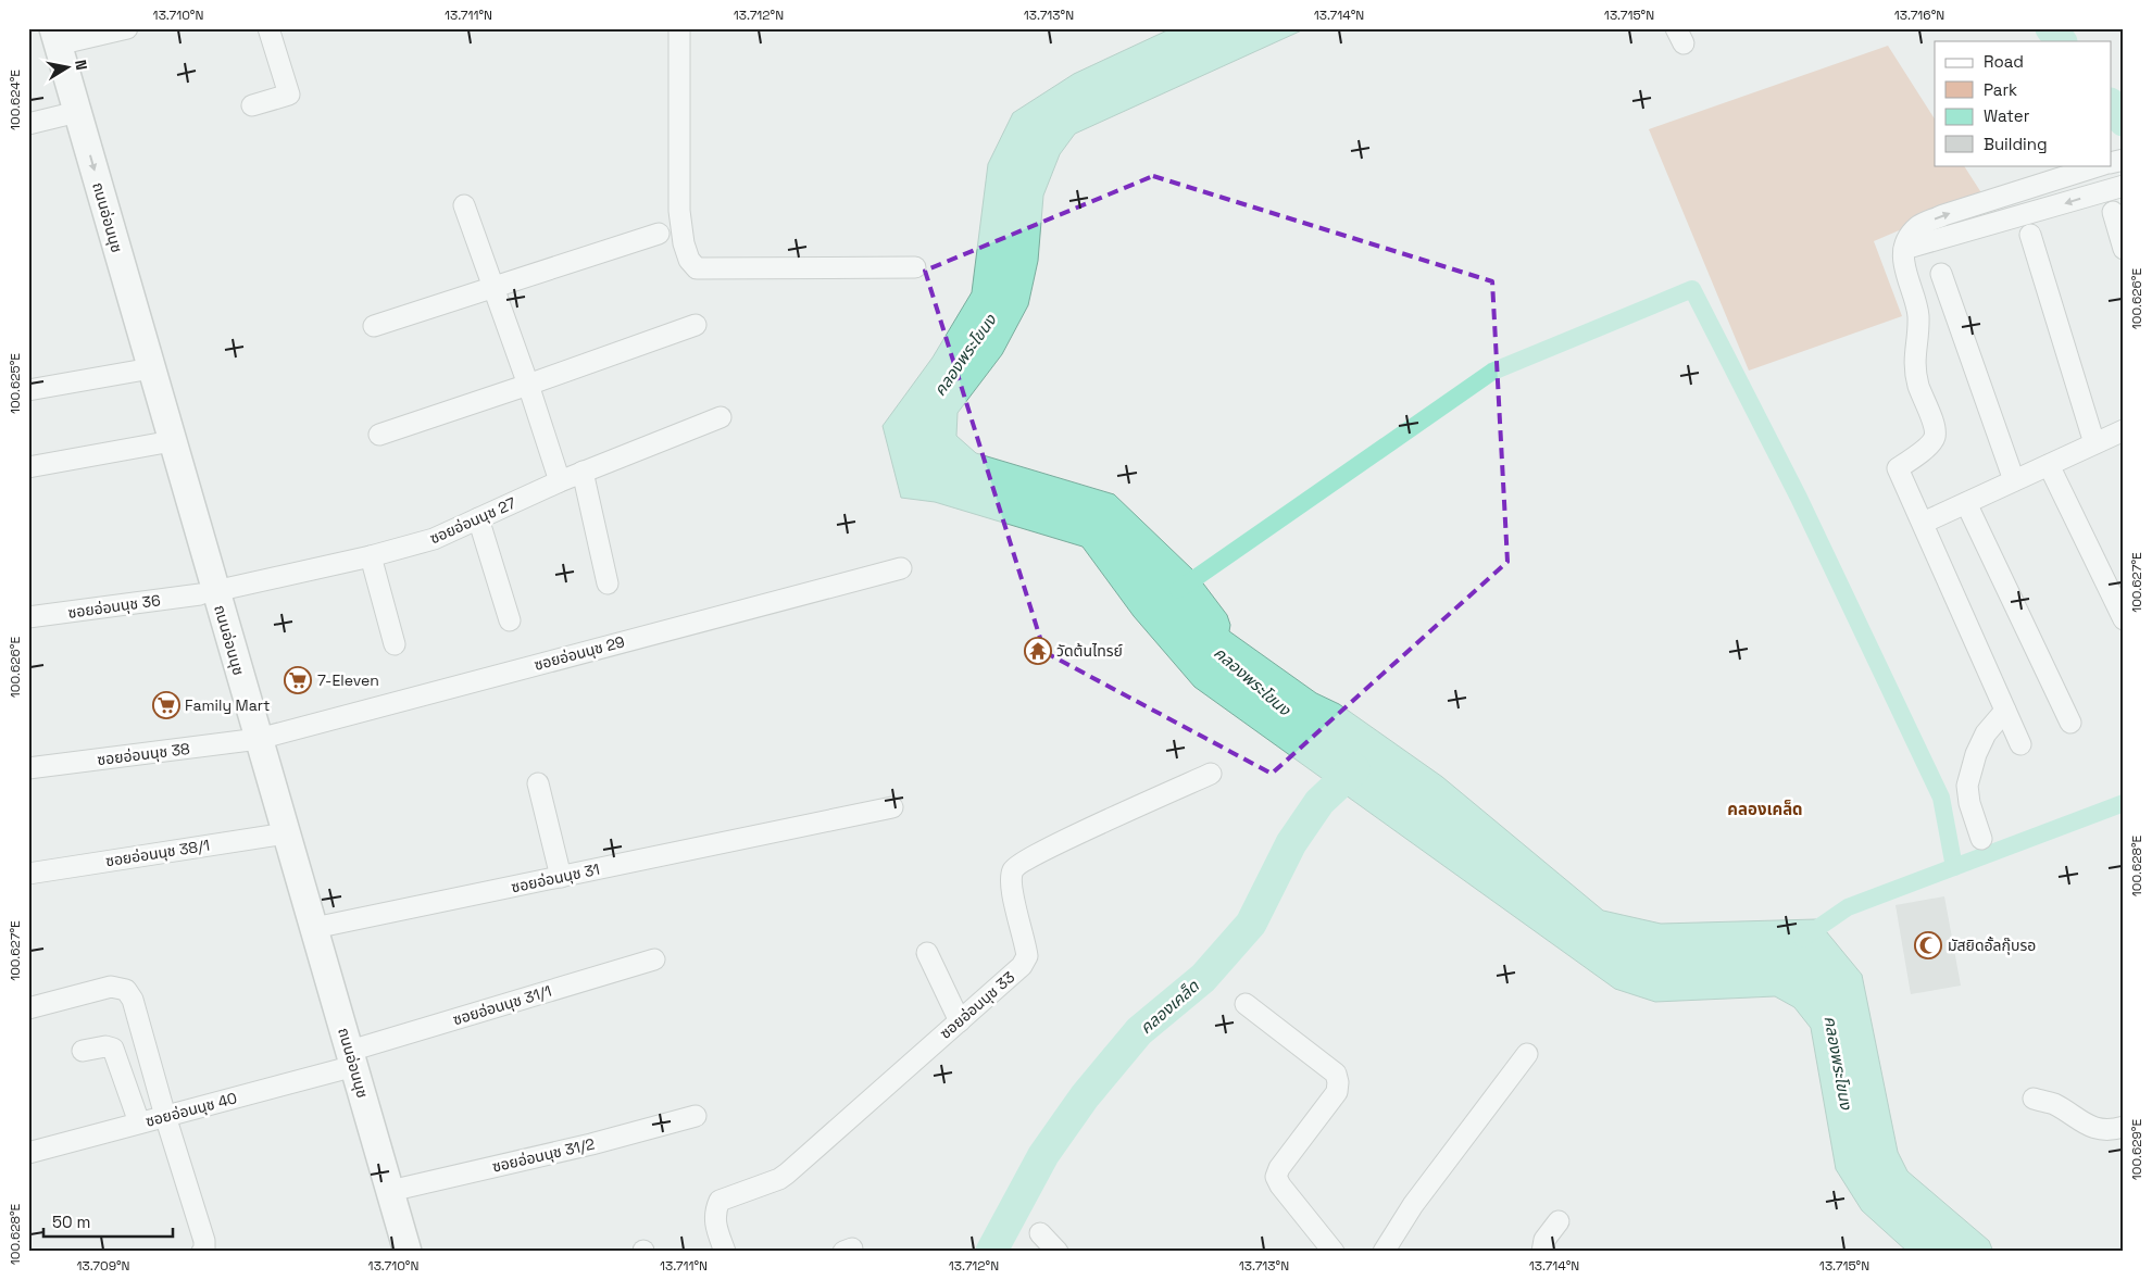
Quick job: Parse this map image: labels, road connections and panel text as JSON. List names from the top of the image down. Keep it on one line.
{"streets":{"main road":["ถนนอ่อนนุช"],"street":["ซอยอ่อนนุช 27","ซอยอ่อนนุช 36","ซอยอ่อนนุช 29","ซอยอ่อนนุช 38","ซอยอ่อนนุช 38/1","ซอยอ่อนนุช 31","ซอยอ่อนนุช 31/1","ซอยอ่อนนุช 33","ซอยอ่อนนุช 40","ซอยอ่อนนุช 31/2"]},"crossings":[["ถนนอ่อนนุช","ซอยอ่อนนุช 27"],["ถนนอ่อนนุช","ซอยอ่อนนุช 36"],["ถนนอ่อนนุช","ซอยอ่อนนุช 29"],["ถนนอ่อนนุช","ซอยอ่อนนุช 38"],["ถนนอ่อนนุช","ซอยอ่อนนุช 38/1"],["ถนนอ่อนนุช","ซอยอ่อนนุช 31"],["ถนนอ่อนนุช","ซอยอ่อนนุช 31/1"],["ถนนอ่อนนุช","ซอยอ่อนนุช 40"],["ถนนอ่อนนุช","ซอยอ่อนนุช 31/2"],["ซอยอ่อนนุช 27","ซอยอ่อนนุช 36"],["ซอยอ่อนนุช 29","ซอยอ่อนนุช 38"],["ซอยอ่อนนุช 31/1","ซอยอ่อนนุช 40"]],"districts":["คลองเคล็ด"],"water":["คลองพระโขนง","คลองเคล็ด"],"places":{"temple":["วัดต้นไทรย์"],"supermarket":["7-Eleven","Family Mart"],"mosque":["มัสยิดอั้ลกุ๊บรอ"]},"legend":["Road","Park","Water","Building"],"scale_bar":"50 m","north":"right","coordinates":["13.710°N","13.711°N","13.712°N","13.713°N","13.714°N","13.715°N","13.716°N","100.624°E","100.626°E","100.625°E","100.627°E","100.628°E","100.629°E","13.709°N"]}
